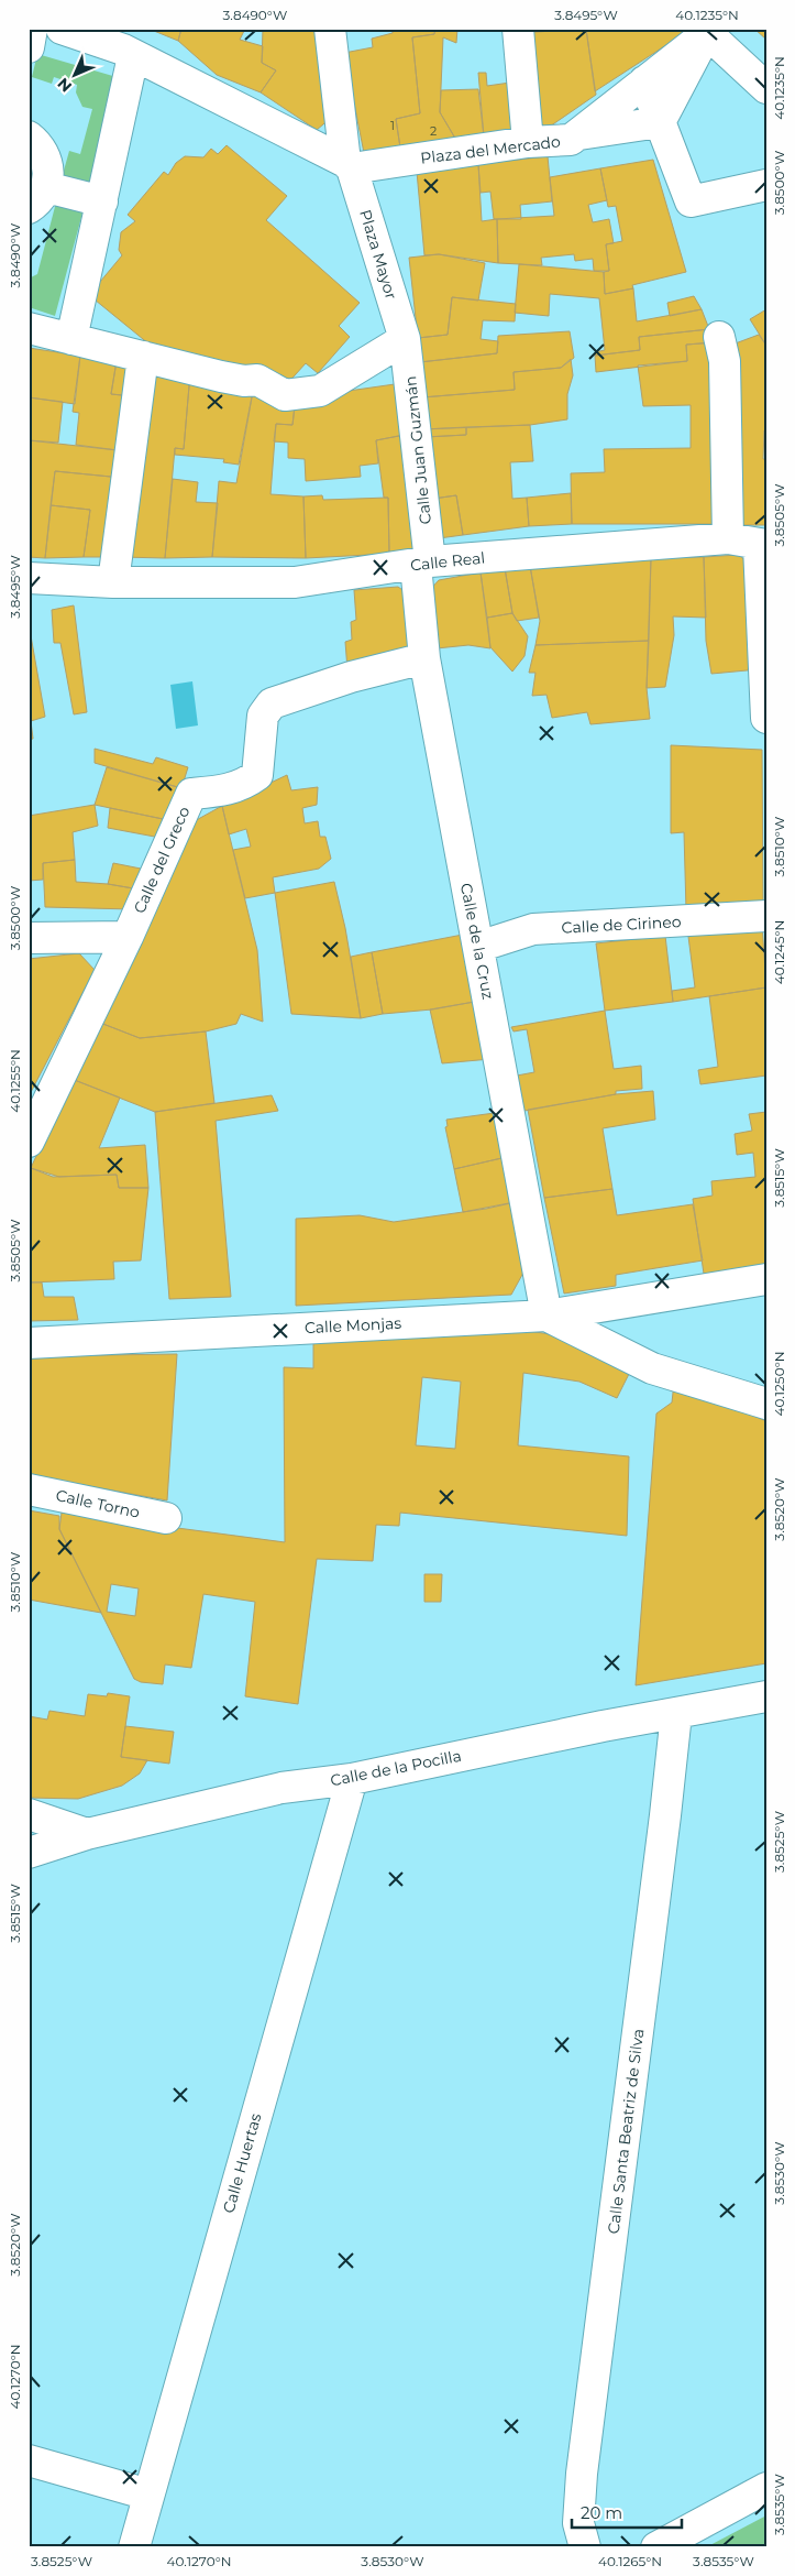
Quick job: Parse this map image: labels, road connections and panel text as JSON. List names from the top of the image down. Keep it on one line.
{"streets":{"street":["Plaza del Mercado","Plaza Mayor","Calle Juan Guzmán","Calle Real","Calle del Greco","Calle de Cirineo","Calle de la Cruz","Calle Monjas","Calle Torno","Calle de la Pocilla","Calle Santa Beatriz de Silva","Calle Huertas"]},"crossings":[["Plaza del Mercado","Plaza Mayor"],["Plaza Mayor","Calle Juan Guzmán"],["Calle Juan Guzmán","Calle Real"],["Calle Juan Guzmán","Calle de la Cruz"],["Calle Real","Calle de la Cruz"],["Calle del Greco","Calle de la Cruz"],["Calle de Cirineo","Calle de la Cruz"],["Calle de la Cruz","Calle Monjas"],["Calle de la Pocilla","Calle Santa Beatriz de Silva"],["Calle de la Pocilla","Calle Huertas"]],"house_numbers":["1","2"],"scale_bar":"20 m","north":"bottom left","coordinates":["3.8490°W","3.8495°W","40.1235°N","3.8500°W","3.8505°W","3.8510°W","40.1245°N","40.1255°N","3.8515°W","40.1250°N","3.8520°W","3.8525°W","3.8530°W","40.1270°N","3.8535°W","40.1265°N"]}
